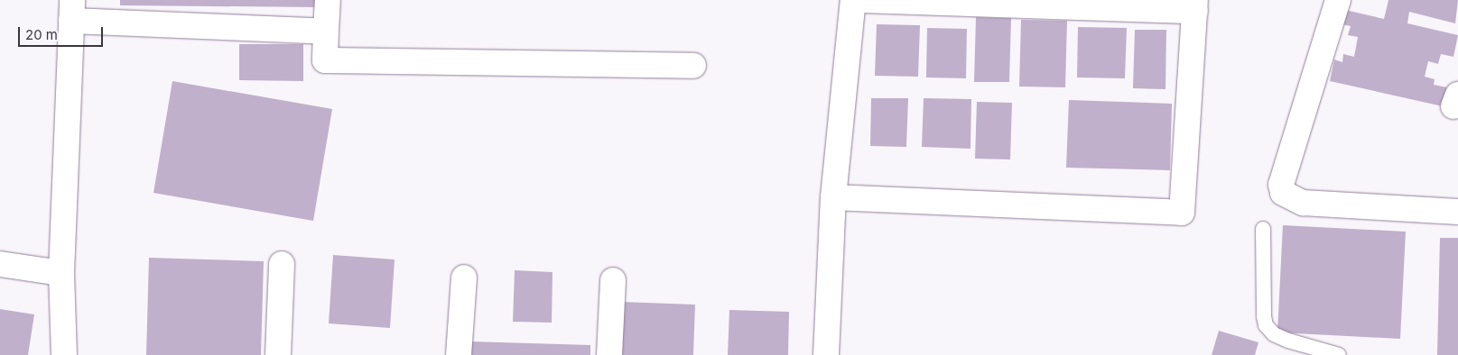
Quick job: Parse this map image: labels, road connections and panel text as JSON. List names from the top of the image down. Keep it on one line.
{"scale_bar":"20 m"}
